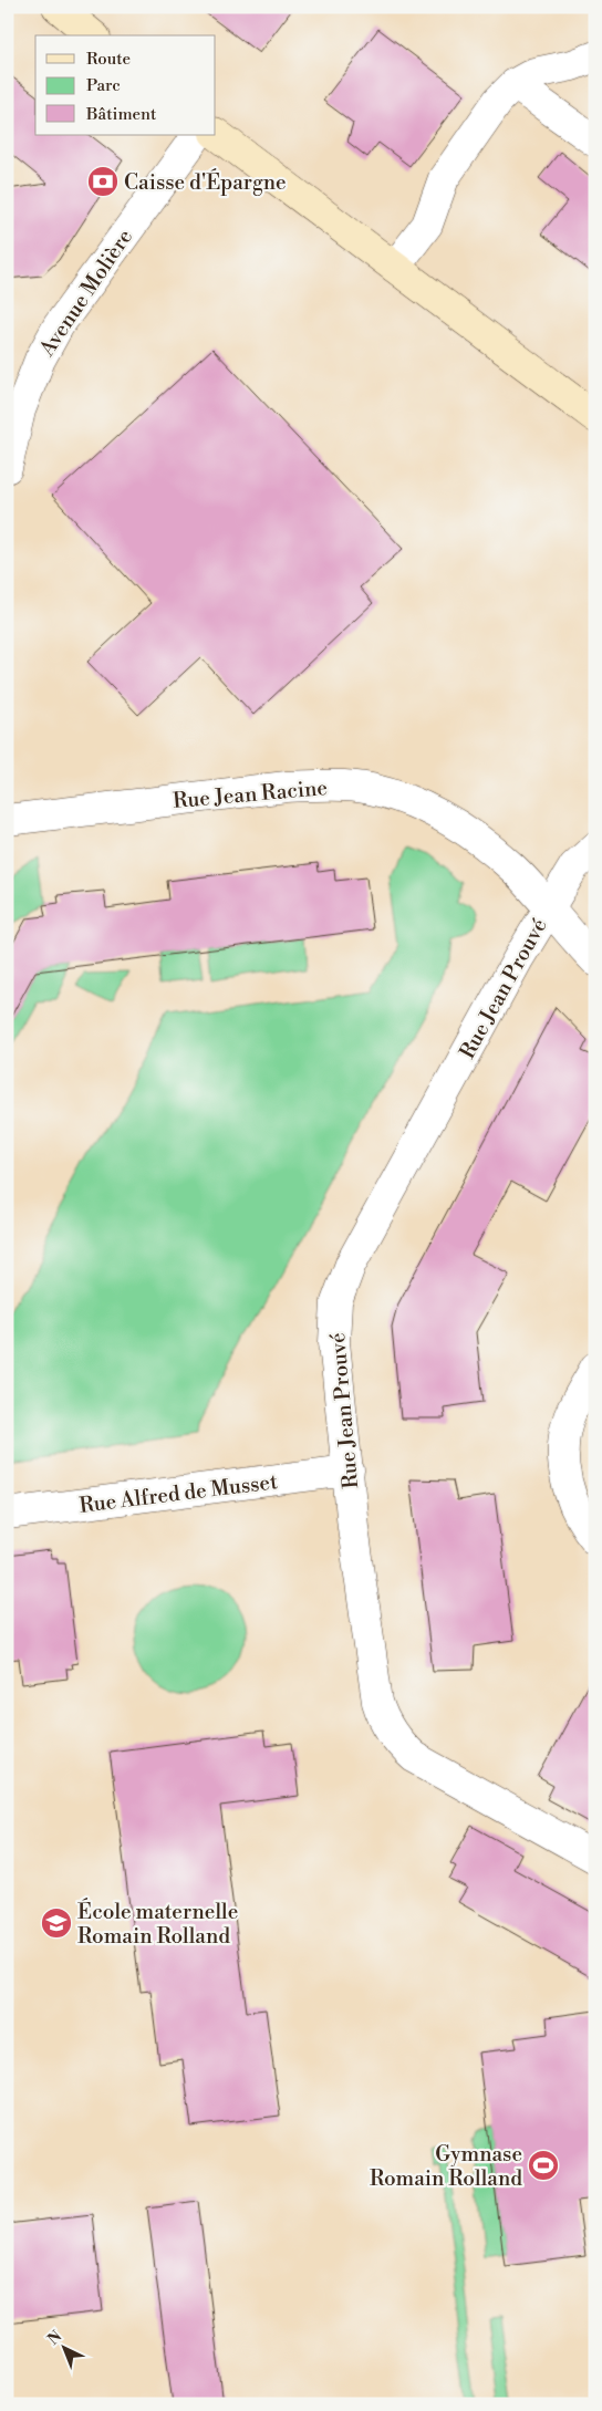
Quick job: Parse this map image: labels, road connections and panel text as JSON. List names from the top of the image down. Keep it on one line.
{"streets":{"street":["Avenue Molière","Rue Jean Racine","Rue Jean Prouvé","Rue Alfred de Musset"]},"crossings":[["Rue Jean Racine","Rue Jean Prouvé"],["Rue Jean Prouvé","Rue Alfred de Musset"]],"places":{"bank":["Caisse d'Épargne"],"school or university":["École maternelle Romain Rolland"],"sports":["Gymnase Romain Rolland"]},"legend":["Route","Parc","Bâtiment"],"north":"top left"}
